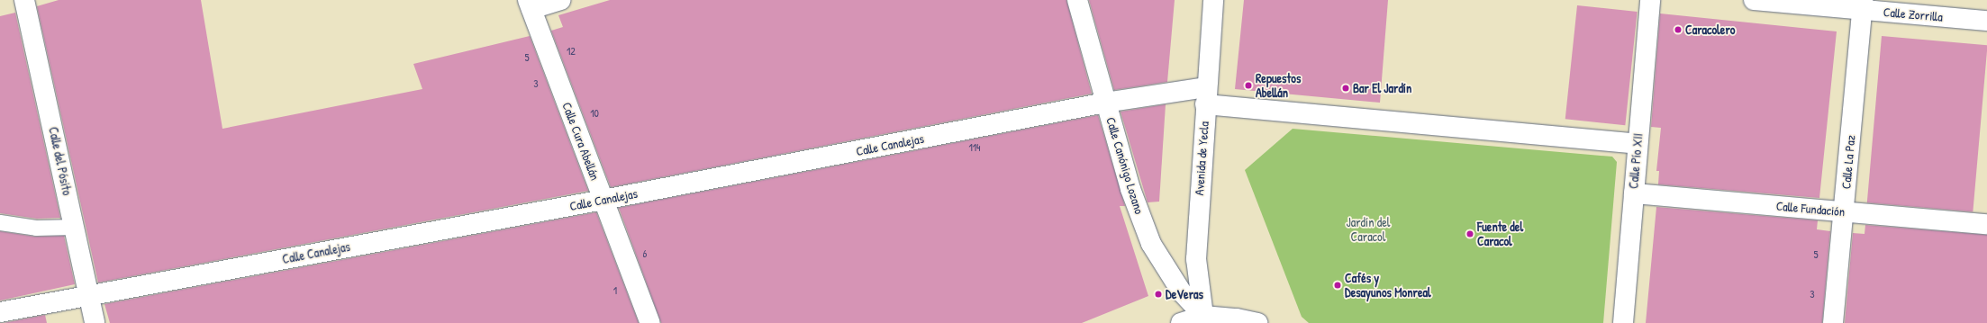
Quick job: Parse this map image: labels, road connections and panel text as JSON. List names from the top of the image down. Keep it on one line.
{"streets":{"street":["Calle Zorrilla","Calle Cura Abellán","Calle Canalejas","Avenida de Yecla","Calle del Pósito","Calle Pío XII","Calle La Paz","Calle Canónigo Lozano","Calle Fundación"]},"crossings":[["Calle Zorrilla","Calle La Paz"],["Calle Cura Abellán","Calle Canalejas"],["Calle Canalejas","Avenida de Yecla"],["Calle Canalejas","Calle del Pósito"],["Calle Canalejas","Calle Pío XII"],["Calle Canalejas","Calle Canónigo Lozano"],["Avenida de Yecla","Calle Canónigo Lozano"],["Calle Pío XII","Calle Fundación"],["Calle La Paz","Calle Fundación"]],"parks":["Jardín del Caracol"],"places":["Caracolero","Repuestos Abellán","Bar El Jardín","Fuente del Caracol","Cafés y Desayunos Monreal","DeVeras"],"house_numbers":["12","5","3","10","114","6","5","1","3"]}
